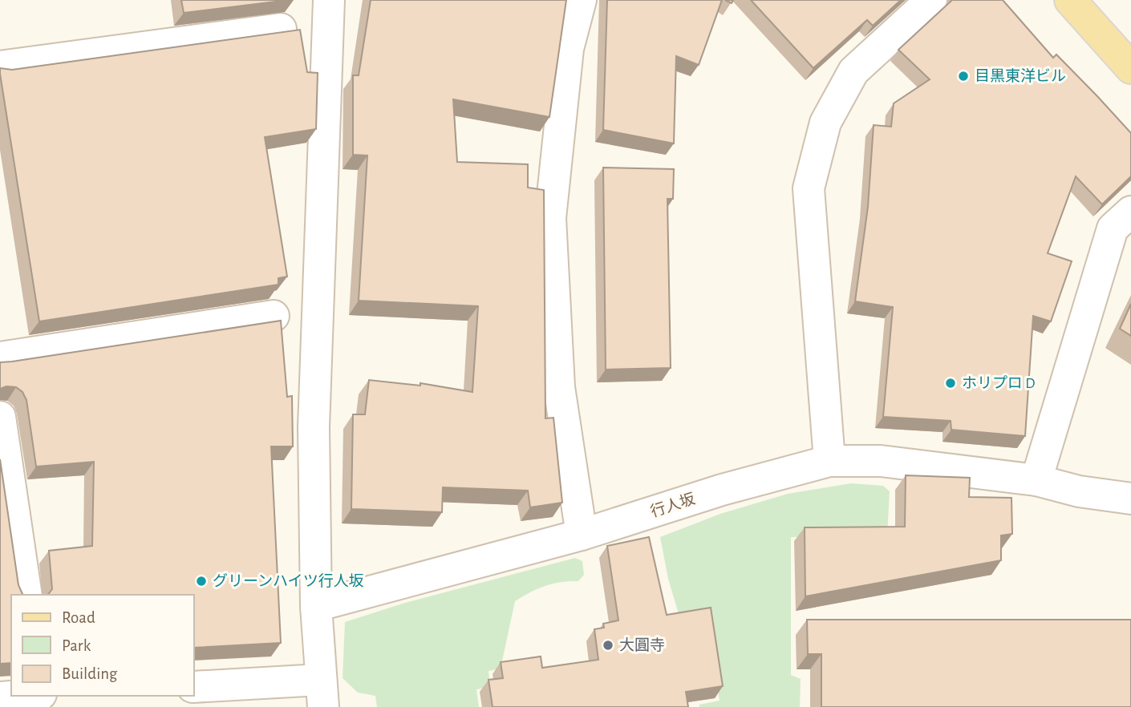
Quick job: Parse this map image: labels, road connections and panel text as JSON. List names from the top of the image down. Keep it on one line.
{"streets":{"street":["行人坂"]},"places":["目黒東洋ビル","ホリプロ D","グリーンハイツ行人坂","大圓寺"],"legend":["Road","Park","Building"]}
